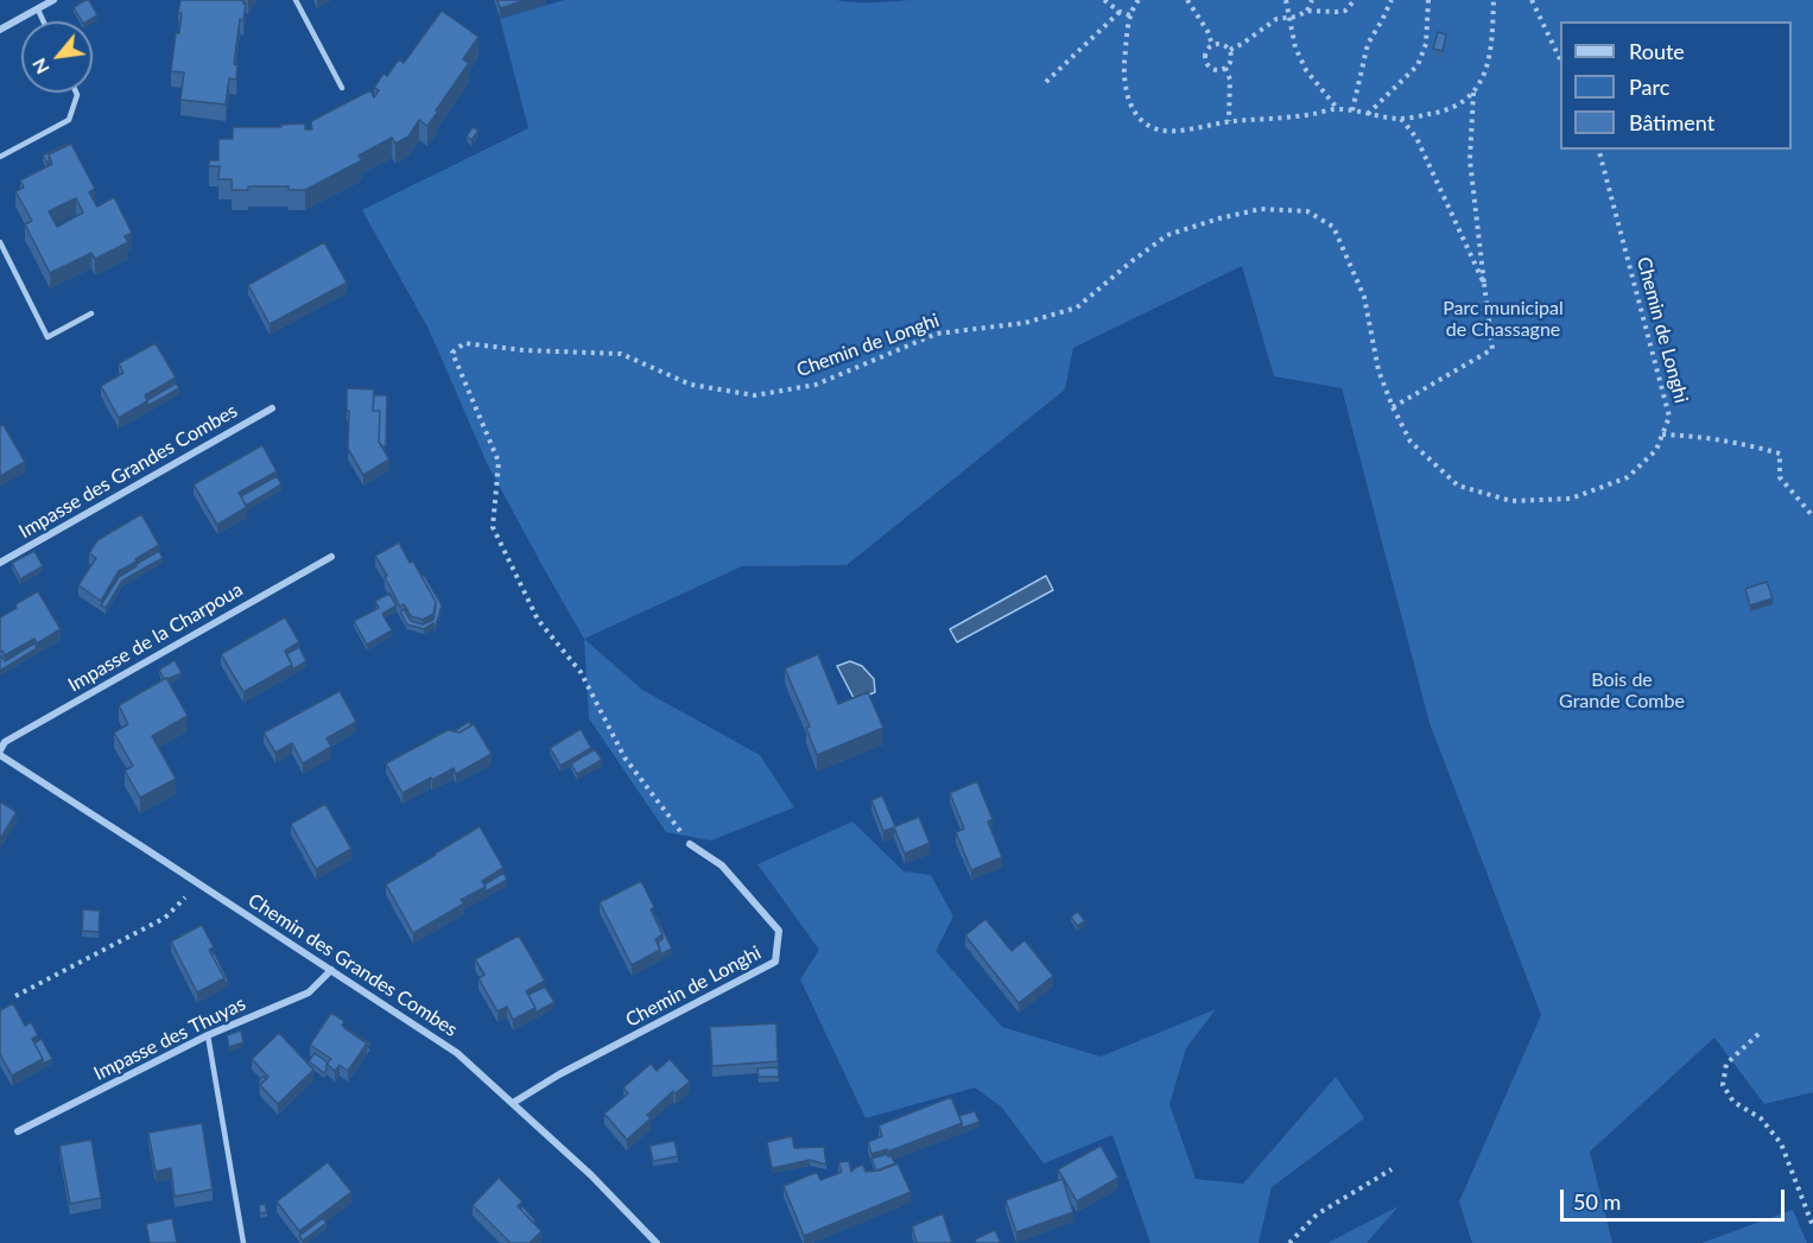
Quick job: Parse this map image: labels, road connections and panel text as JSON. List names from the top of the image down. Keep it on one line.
{"streets":{"street":["Chemin de Longhi","Impasse des Grandes Combes","Impasse de la Charpoua","Chemin des Grandes Combes","Impasse des Thuyas"]},"crossings":[["Chemin de Longhi","Chemin des Grandes Combes"],["Chemin des Grandes Combes","Impasse des Thuyas"]],"parks":["Parc municipal de Chassagne","Bois de Grande Combe"],"legend":["Route","Parc","Bâtiment"],"scale_bar":"50 m","north":"bottom left"}
